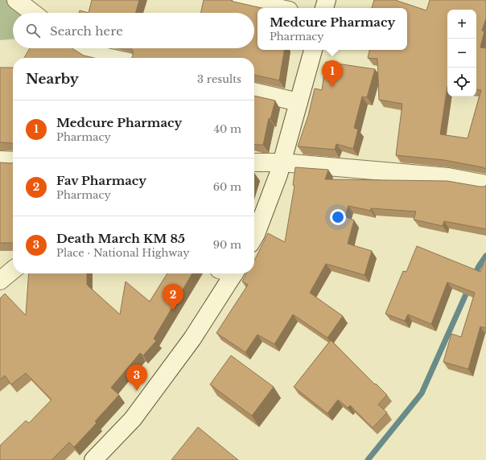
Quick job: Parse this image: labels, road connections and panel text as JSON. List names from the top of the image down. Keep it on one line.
{"page":{"popup":["Medcure Pharmacy","Pharmacy"],"map_buttons":["+","−"],"search":"Search here","heading":["Nearby","3 results"],"pins":["1","2","3"],"list":[{"mark":"1","name":"Medcure Pharmacy","note":"Pharmacy","value":"40 m"},{"mark":"2","name":"Fav Pharmacy","note":"Pharmacy","value":"60 m"},{"mark":"3","name":"Death March KM 85","note":"Place · National Highway","value":"90 m"}]}}
